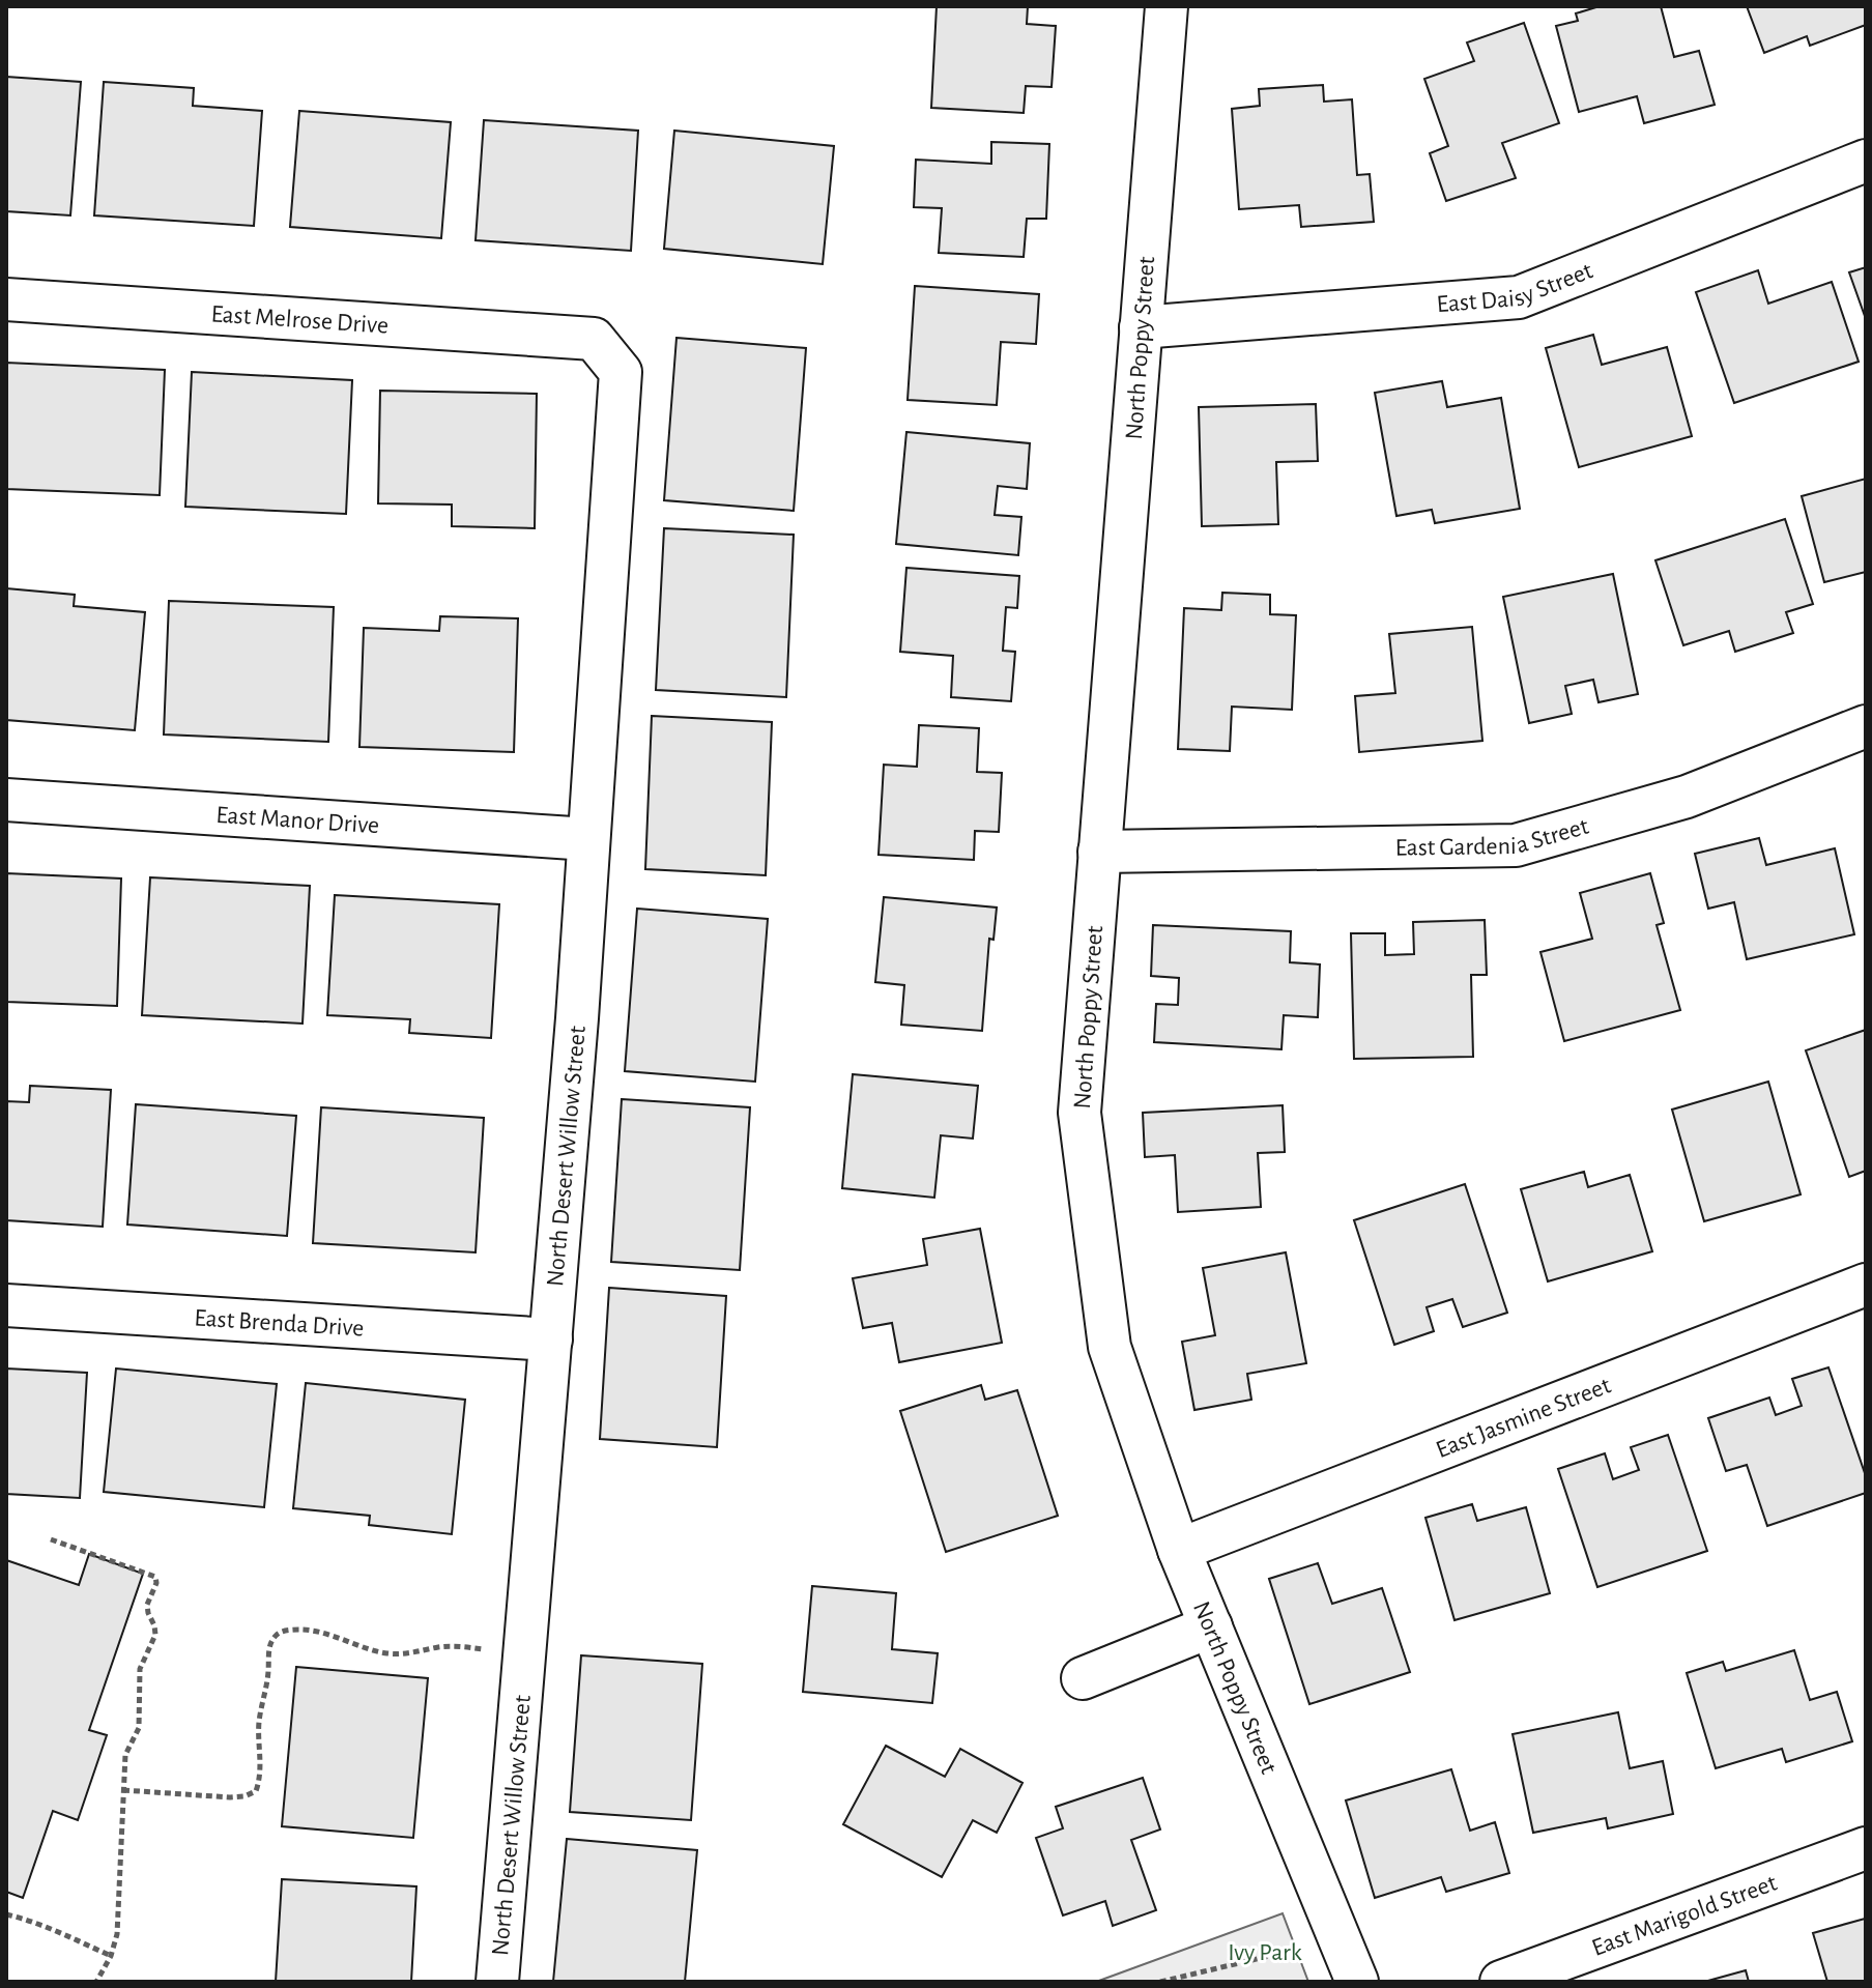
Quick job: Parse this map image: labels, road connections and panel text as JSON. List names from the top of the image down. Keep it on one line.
{"streets":{"street":["East Daisy Street","East Melrose Drive","North Poppy Street","East Manor Drive","East Gardenia Street","North Desert Willow Street","East Brenda Drive","East Jasmine Street","East Marigold Street"]},"crossings":[["East Daisy Street","North Poppy Street"],["East Melrose Drive","North Desert Willow Street"],["North Poppy Street","East Gardenia Street"],["North Poppy Street","East Jasmine Street"],["East Manor Drive","North Desert Willow Street"],["North Desert Willow Street","East Brenda Drive"]],"parks":["Ivy Park"]}
